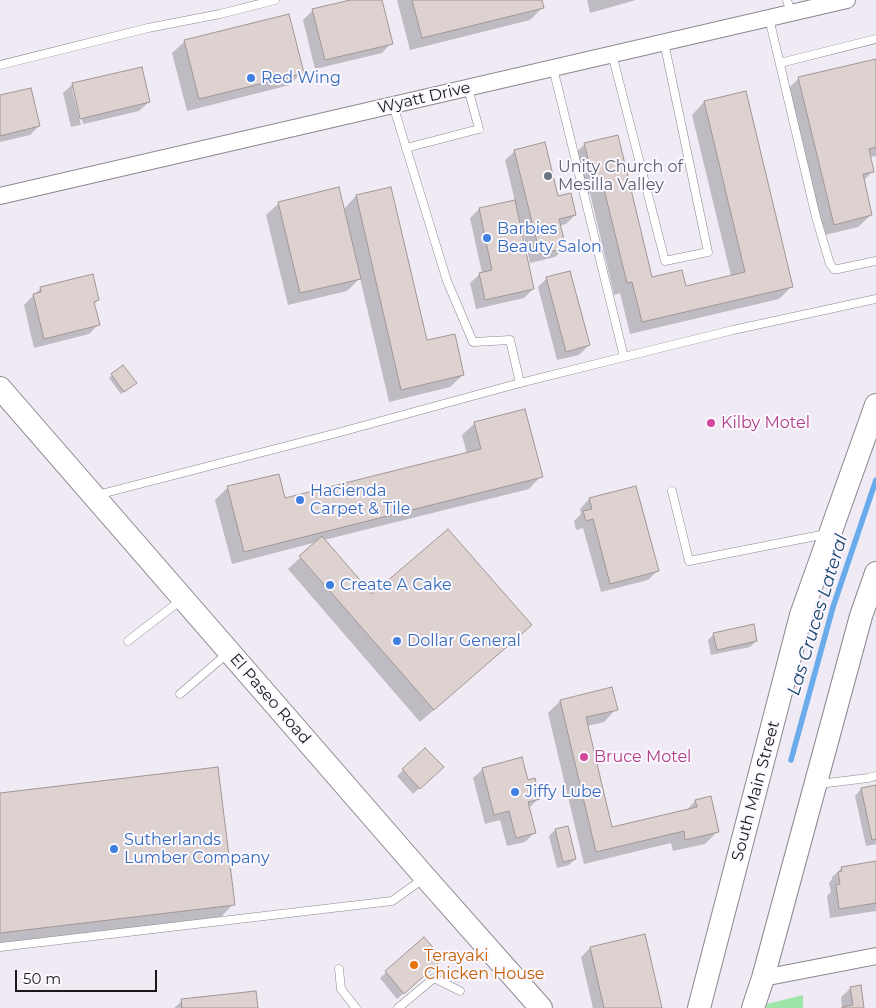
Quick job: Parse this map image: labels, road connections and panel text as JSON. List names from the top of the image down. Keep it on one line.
{"streets":{"main road":["El Paseo Road","South Main Street"],"street":["Wyatt Drive"]},"water":["Las Cruces Lateral"],"places":["Red Wing","Unity Church of Mesilla Valley","Barbies Beauty Salon","Kilby Motel","Hacienda Carpet & Tile","Create A Cake","Dollar General","Bruce Motel","Jiffy Lube","Sutherlands Lumber Company","Terayaki Chicken House"],"scale_bar":"50 m"}
